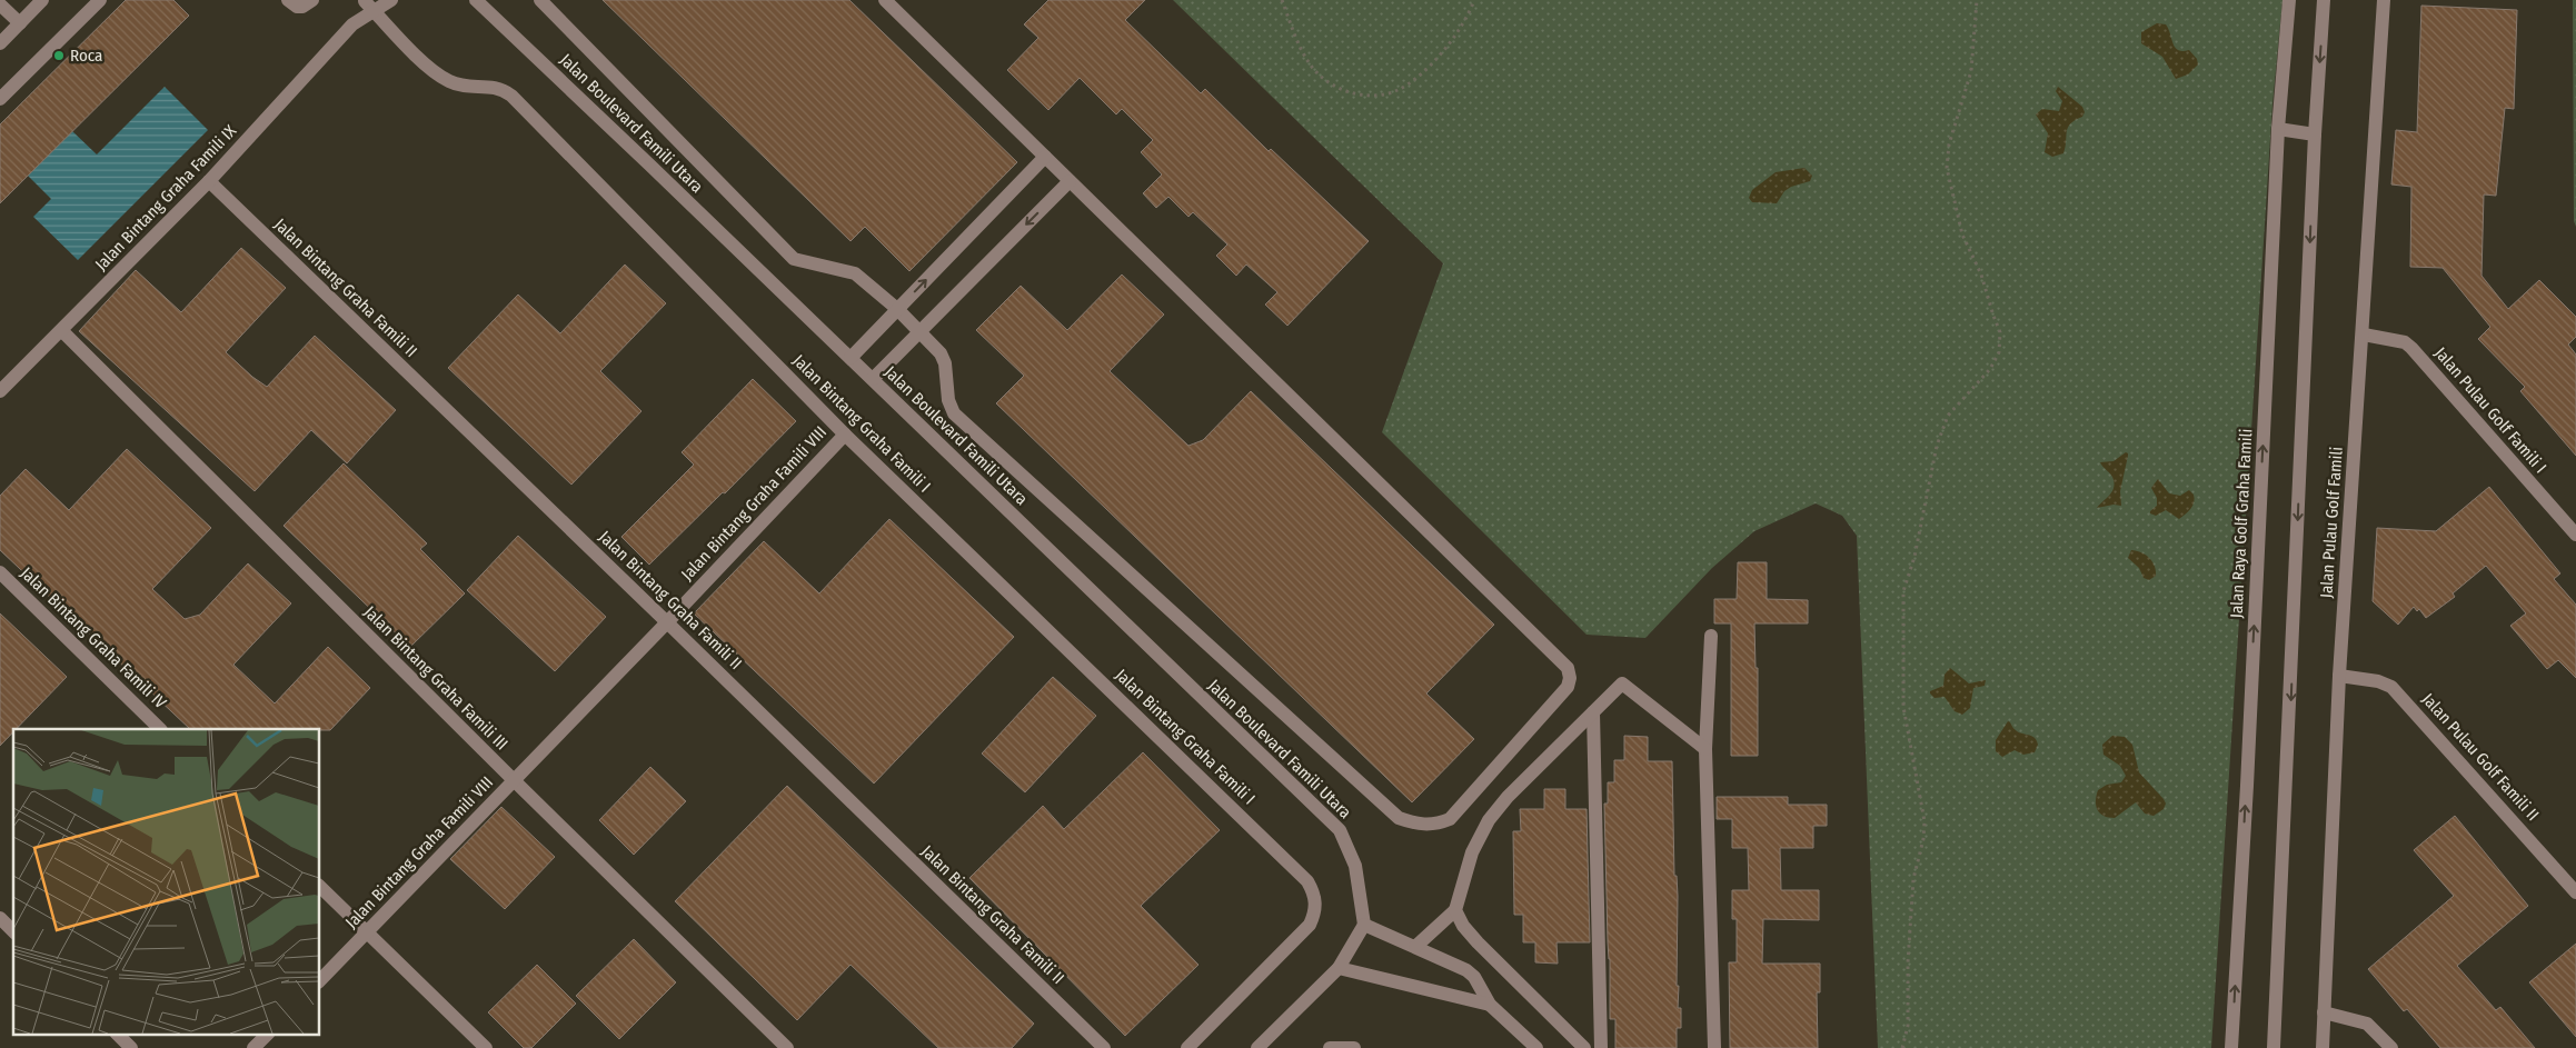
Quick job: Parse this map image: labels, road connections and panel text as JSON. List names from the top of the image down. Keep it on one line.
{"streets":{"street":["Jalan Boulevard Famili Utara","Jalan Bintang Graha Famili IX","Jalan Bintang Graha Famili II","Jalan Pulau Golf Famili I","Jalan Bintang Graha Famili I","Jalan Bintang Graha Famili VIII","Jalan Pulau Golf Famili","Jalan Raya Golf Graha Famili","Jalan Bintang Graha Famili IV","Jalan Bintang Graha Famili III","Jalan Pulau Golf Famili II"]},"crossings":[["Jalan Bintang Graha Famili IX","Jalan Bintang Graha Famili II"],["Jalan Bintang Graha Famili IX","Jalan Bintang Graha Famili I"],["Jalan Bintang Graha Famili IX","Jalan Bintang Graha Famili III"],["Jalan Bintang Graha Famili II","Jalan Bintang Graha Famili VIII"],["Jalan Pulau Golf Famili I","Jalan Pulau Golf Famili"],["Jalan Bintang Graha Famili I","Jalan Bintang Graha Famili VIII"],["Jalan Bintang Graha Famili VIII","Jalan Bintang Graha Famili III"],["Jalan Pulau Golf Famili","Jalan Pulau Golf Famili II"]],"places":["Roca"]}
